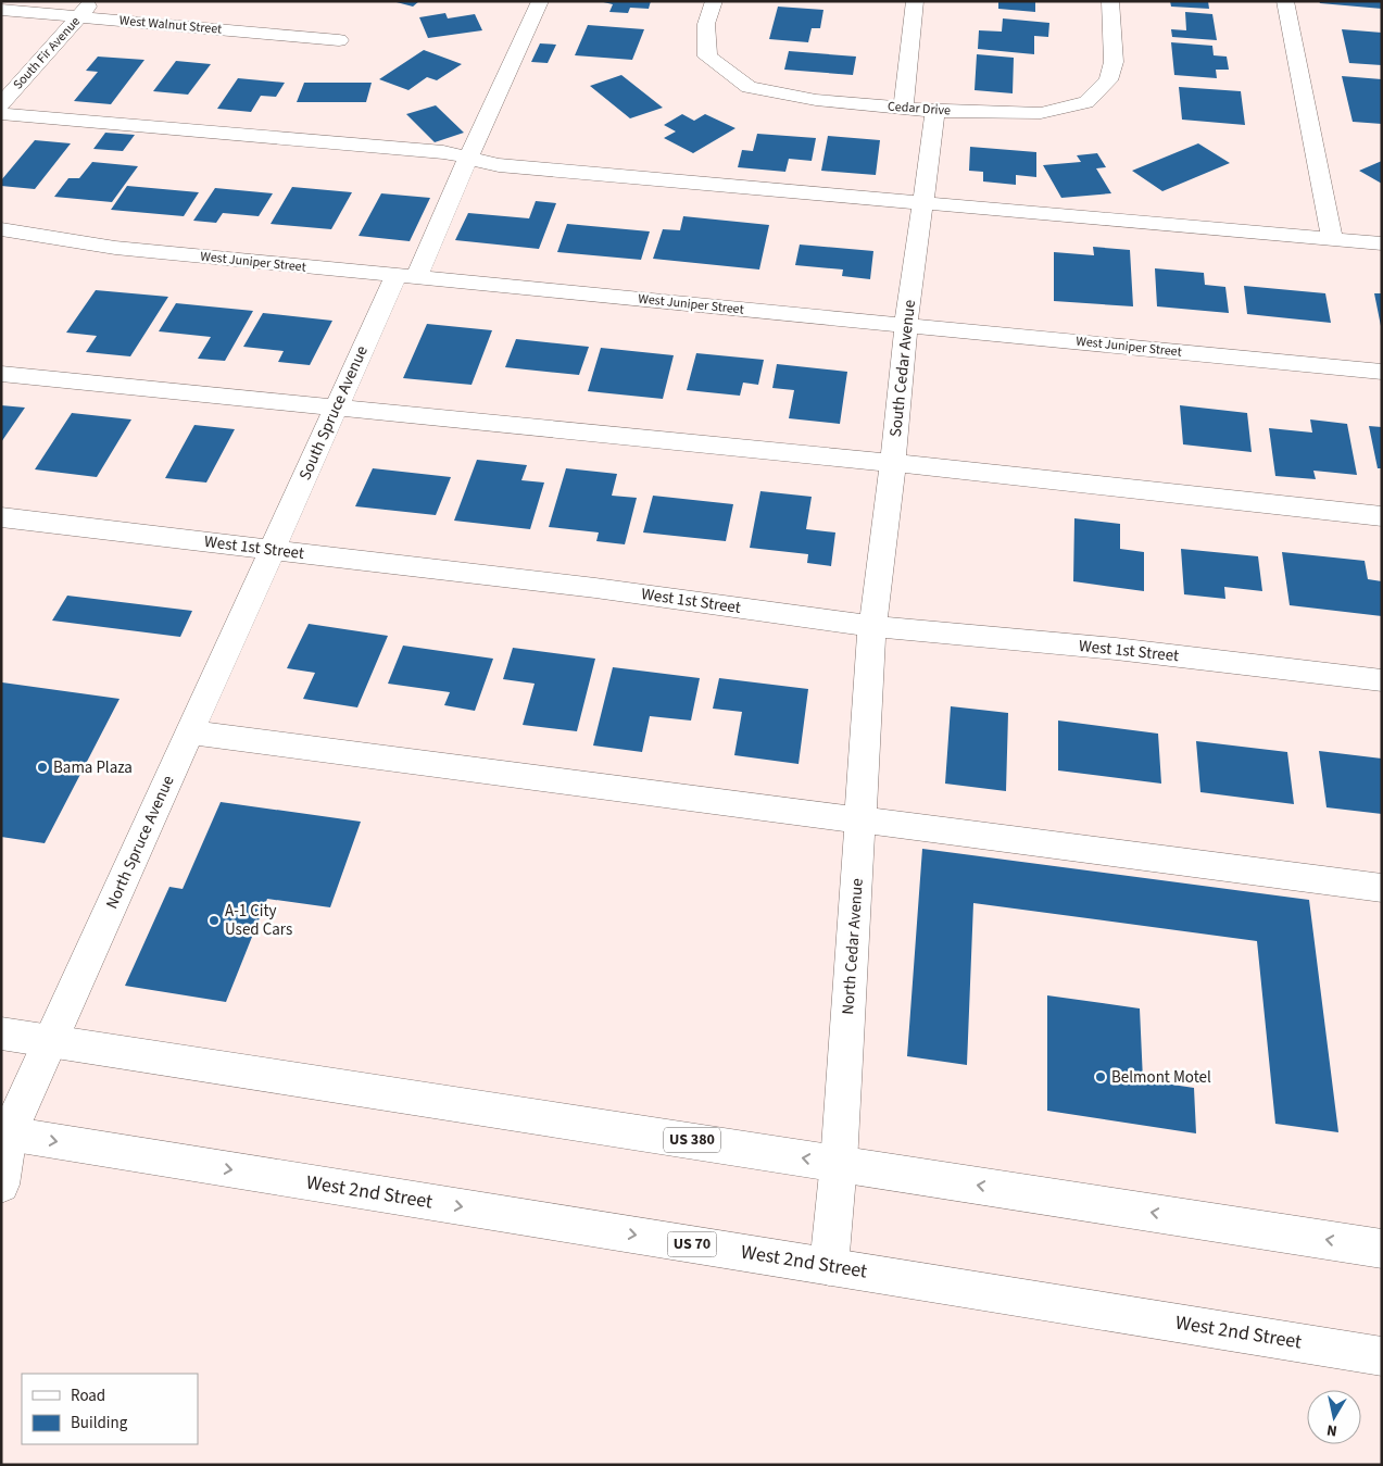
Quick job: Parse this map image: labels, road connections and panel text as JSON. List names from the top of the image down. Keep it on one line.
{"streets":{"street":["West Walnut Street","South Fir Avenue","Cedar Drive","West Juniper Street","South Cedar Avenue","South Spruce Avenue","West 1st Street","North Spruce Avenue","North Cedar Avenue","US 380","West 2nd Street","US 70"]},"crossings":[["West Walnut Street","South Fir Avenue"],["Cedar Drive","South Cedar Avenue"],["West Juniper Street","South Cedar Avenue"],["West Juniper Street","South Spruce Avenue"],["South Cedar Avenue","West 1st Street"],["South Cedar Avenue","North Cedar Avenue"],["South Spruce Avenue","West 1st Street"],["South Spruce Avenue","North Spruce Avenue"],["West 1st Street","North Spruce Avenue"],["West 1st Street","North Cedar Avenue"],["North Spruce Avenue","US 380"],["North Spruce Avenue","West 2nd Street"],["North Cedar Avenue","US 380"],["North Cedar Avenue","West 2nd Street"]],"places":["Bama Plaza","A-1 City Used Cars","Belmont Motel"],"legend":["Road","Building"],"north":"bottom"}
